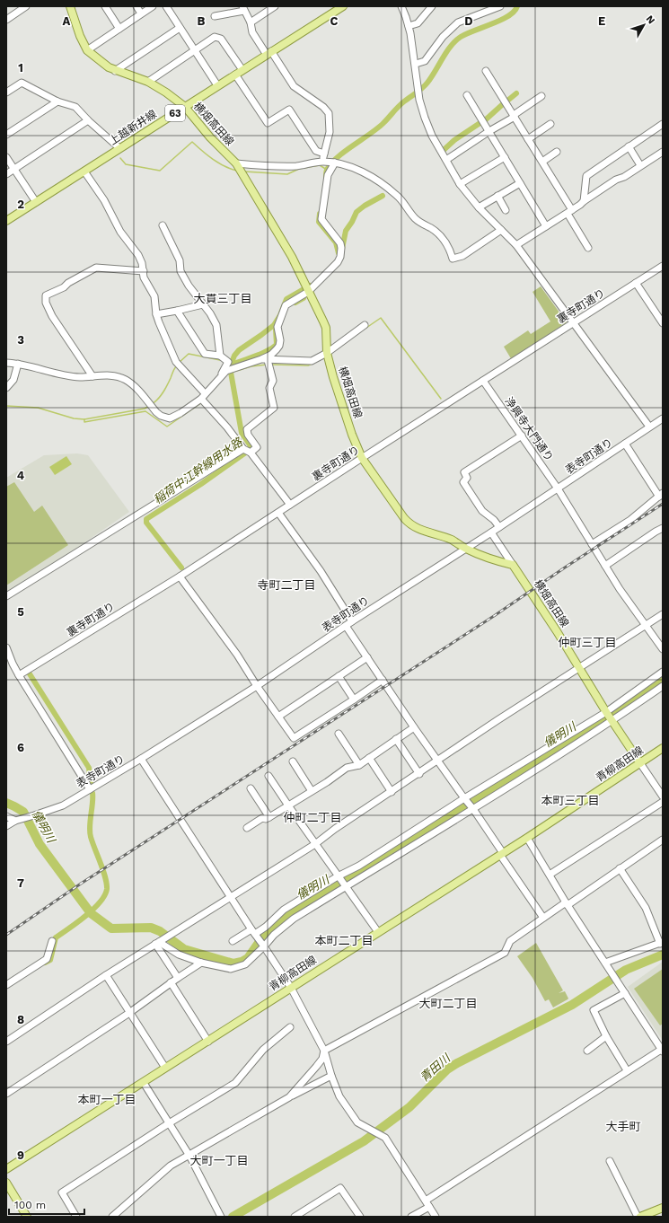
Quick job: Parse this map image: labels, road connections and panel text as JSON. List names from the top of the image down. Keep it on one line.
{"streets":{"main road":["63","横畑高田線","上越新井線","青柳高田線"],"street":["裏寺町通り","浄興寺大門通り","表寺町通り"]},"crossings":[["横畑高田線","上越新井線"],["横畑高田線","裏寺町通り"],["横畑高田線","表寺町通り"],["横畑高田線","青柳高田線"],["裏寺町通り","浄興寺大門通り"],["浄興寺大門通り","表寺町通り"]],"districts":["大貫三丁目","寺町二丁目","仲町三丁目","本町三丁目","仲町二丁目","本町二丁目","大町二丁目","本町一丁目","大手町","大町一丁目"],"water":["稲荷中江幹線用水路","儀明川","青田川"],"scale_bar":"100 m","north":"top right","grid":{"columns":["A","B","C","D","E"],"rows":["1","2","3","4","5","6","7","8","9"]}}
